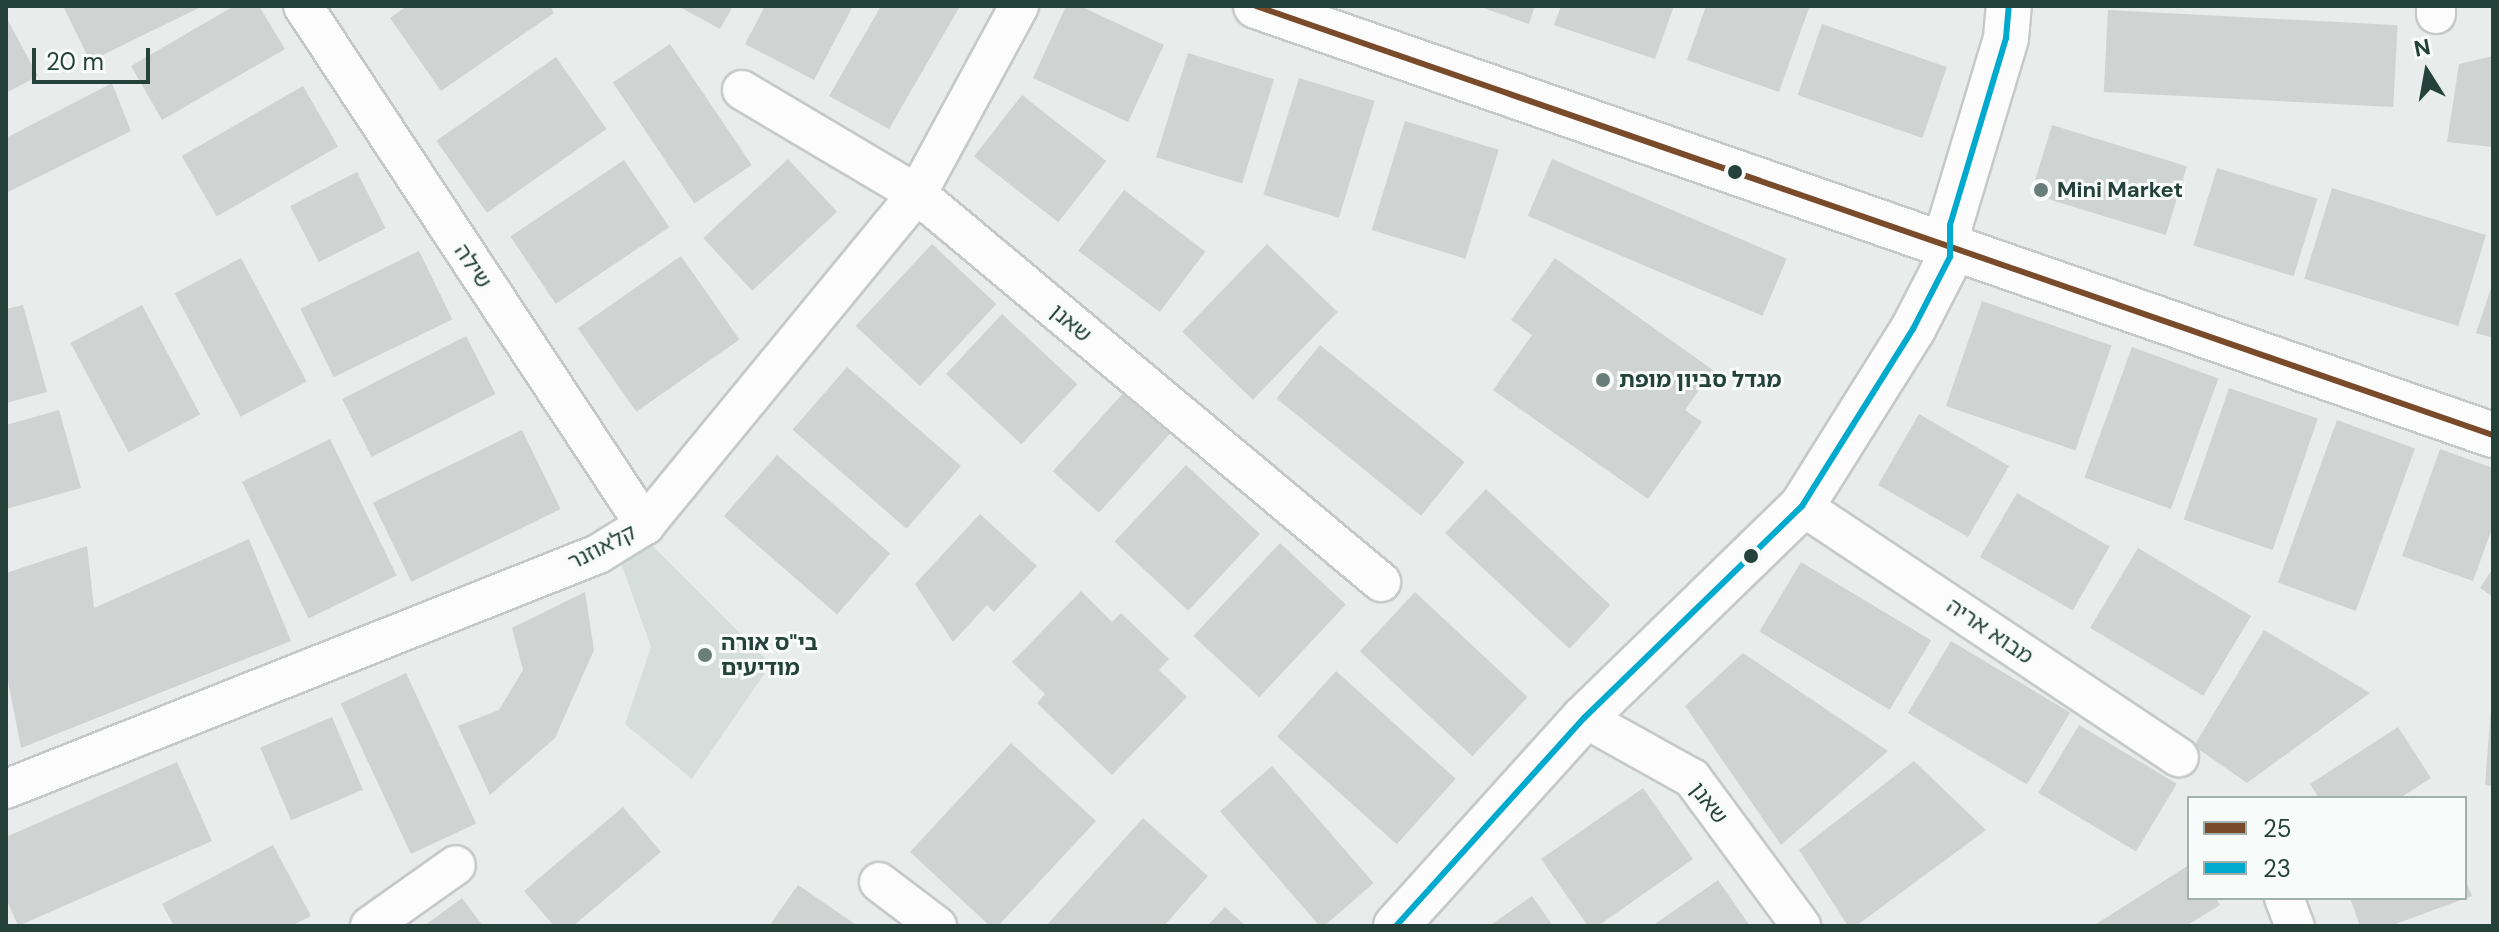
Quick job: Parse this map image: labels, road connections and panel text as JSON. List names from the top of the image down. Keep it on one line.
{"streets":{"street":["שילה","שאנן","קלאוזנר","מבוא אריה"]},"crossings":[["שילה","קלאוזנר"],["שאנן","קלאוזנר"]],"places":["Mini Market","מגדל סביון מופת","בי\"ס אורה מודיעים"],"lines":["transit line 25","transit line 23"],"legend":["25","23"],"scale_bar":"20 m","north":"top"}
